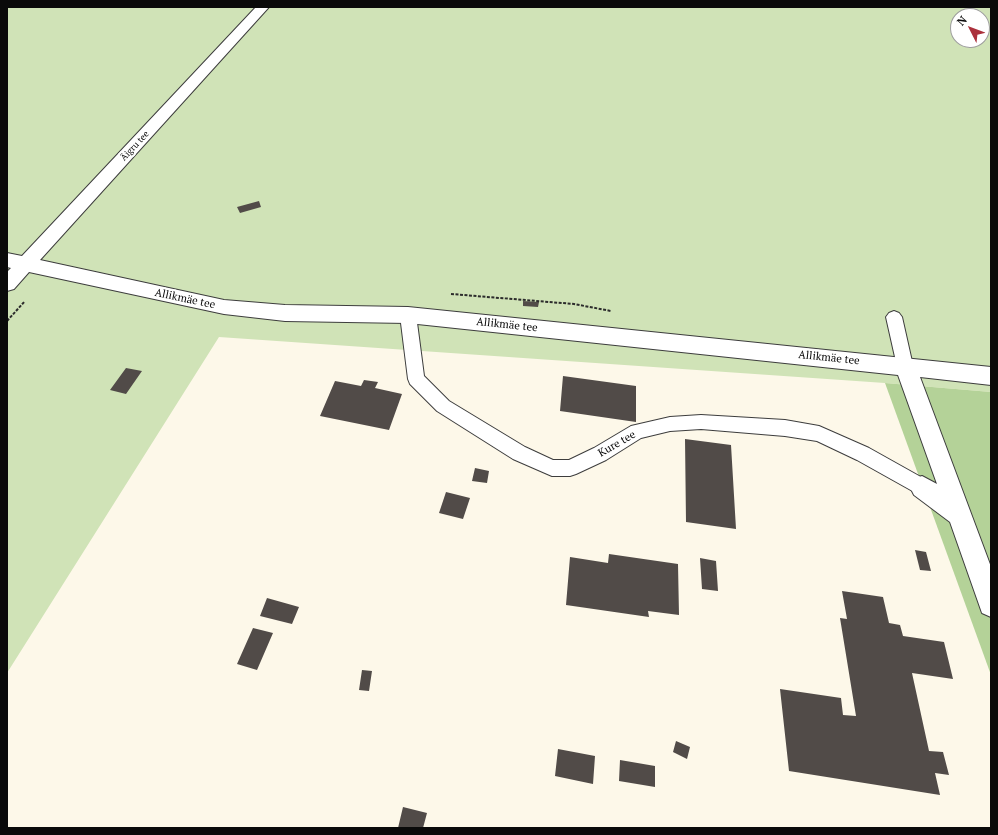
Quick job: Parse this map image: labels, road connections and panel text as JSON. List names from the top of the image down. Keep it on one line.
{"streets":{"street":["Äigru tee","Allikmäe tee"],"lane":["Kure tee"]},"crossings":[["Äigru tee","Allikmäe tee"],["Allikmäe tee","Kure tee"]],"north":"top left"}
